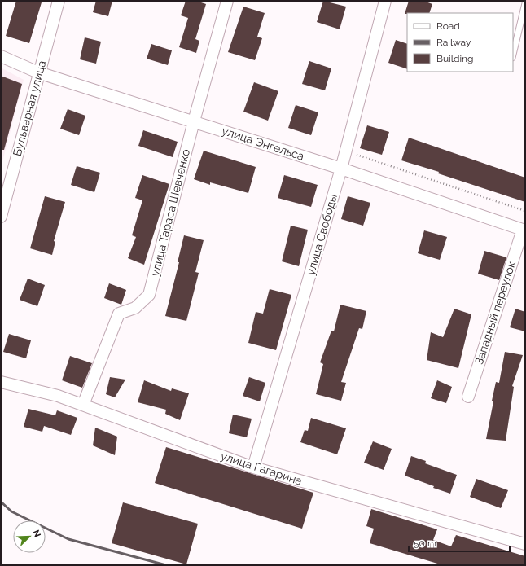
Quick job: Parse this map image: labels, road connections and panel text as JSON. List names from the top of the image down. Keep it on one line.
{"streets":{"street":["Бульварная улица","улица Энгельса","улица Тараса Шевченко","улица Свободы","Западный переулок","улица Гагарина"]},"crossings":[["Бульварная улица","улица Энгельса"],["улица Энгельса","улица Тараса Шевченко"],["улица Энгельса","улица Свободы"],["улица Энгельса","Западный переулок"],["улица Тараса Шевченко","улица Гагарина"],["улица Свободы","улица Гагарина"]],"legend":["Road","Railway","Building"],"scale_bar":"50 m","north":"top right"}
